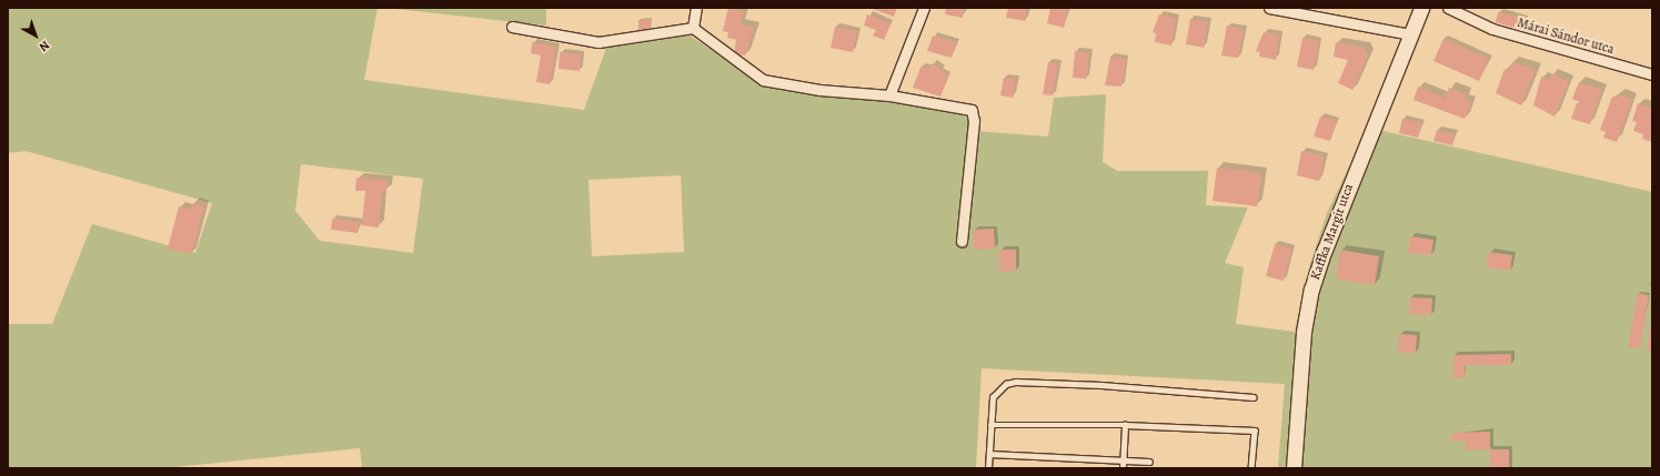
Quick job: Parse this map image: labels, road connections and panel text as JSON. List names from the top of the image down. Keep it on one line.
{"streets":{"street":["Márai Sándor utca","Kaffka Margit utca"]},"north":"bottom right"}
